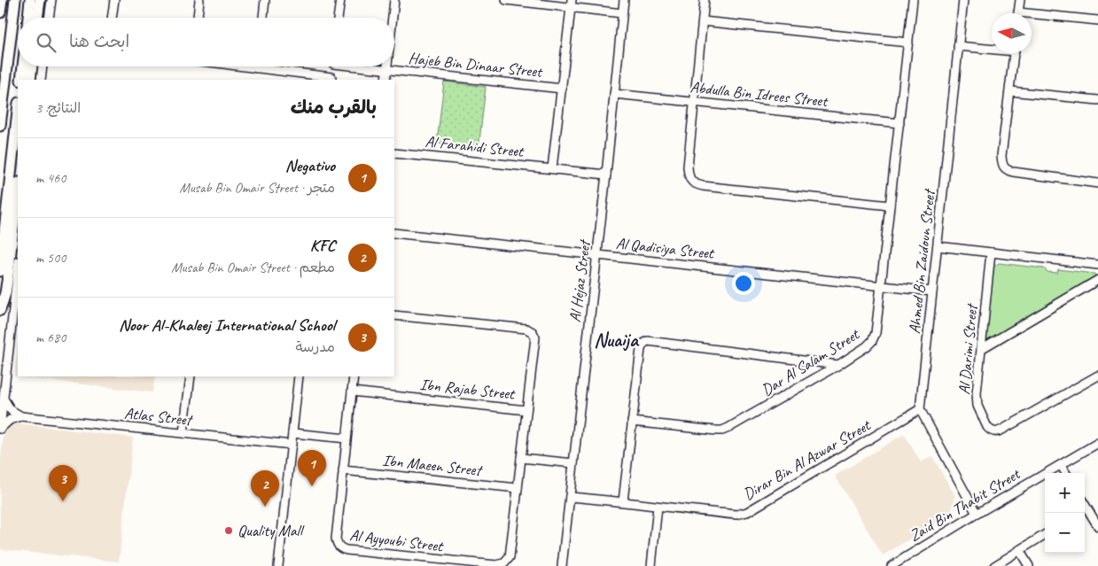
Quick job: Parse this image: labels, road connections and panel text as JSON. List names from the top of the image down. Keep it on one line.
{"streets":{"street":["Hajeb Bin Dinaar Street","Abdulla Bin Idrees Street","Al Farahidi Street","Al Qadisiya Street","Ahmed Bin Zaidoun Street","Al Hejaz Street","Al Darimi Street","Dar Al Salam Street","Ibn Rajab Street","Atlas Street","Dirar Bin Al Azwar Street","Ibn Maeen Street","Zaid Bin Thabit Street","Al Ayyoubi Street"]},"crossings":[["Abdulla Bin Idrees Street","Al Hejaz Street"],["Abdulla Bin Idrees Street","Dar Al Salam Street"],["Al Farahidi Street","Al Hejaz Street"],["Al Qadisiya Street","Ahmed Bin Zaidoun Street"],["Al Qadisiya Street","Al Hejaz Street"],["Al Qadisiya Street","Dar Al Salam Street"],["Ahmed Bin Zaidoun Street","Dirar Bin Al Azwar Street"],["Al Hejaz Street","Dirar Bin Al Azwar Street"],["Ibn Rajab Street","Al Ayyoubi Street"],["Ibn Maeen Street","Al Ayyoubi Street"]],"districts":["Nuaija"],"places":["Quality Mall"],"north":"left","page":{"search":"ابحث هنا","heading":["بالقرب منك","النتائج: 3"],"list":[{"mark":"1","name":"Negativo","note":"متجر · Musab Bin Omair Street","value":"460 m"},{"mark":"2","name":"KFC","note":"مطعم · Musab Bin Omair Street","value":"500 m"},{"mark":"3","name":"Noor Al-Khaleej International School","note":"مدرسة","value":"680 m"}],"pins":["1","3","2"],"map_buttons":["+","−"]}}
